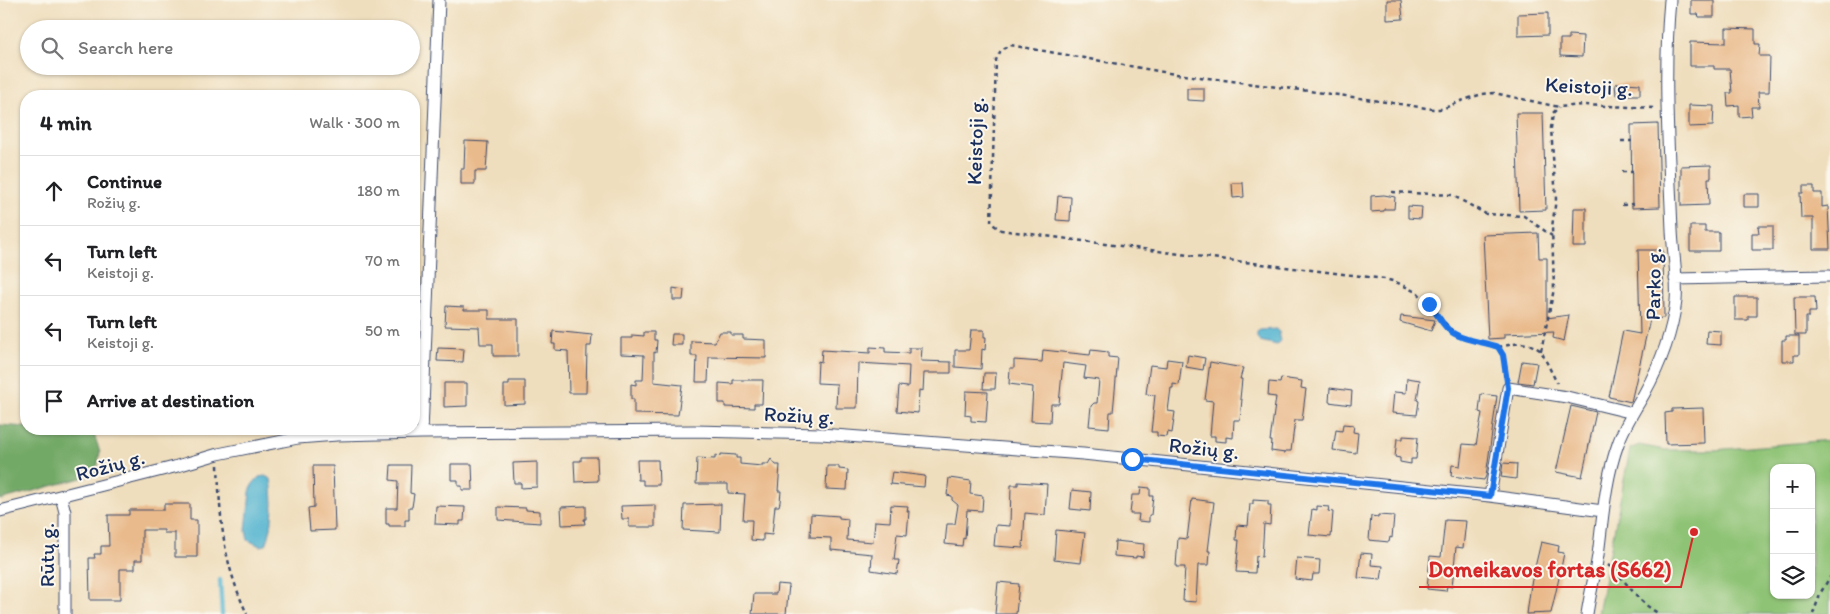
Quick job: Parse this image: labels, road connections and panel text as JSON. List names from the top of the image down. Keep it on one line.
{"streets":{"street":["Parko g.","Rožių g.","Rūtų g."],"path":["Keistoji g."]},"crossings":[["Keistoji g.","Parko g."],["Parko g.","Rožių g."],["Rožių g.","Rūtų g."]],"places":["Domeikavos fortas (S662)"],"page":{"search":"Search here","heading":["4 min","Walk · 300 m"],"list":[["Continue","Rožių g.","180 m"],["Turn left","Keistoji g.","70 m"],["Turn left","Keistoji g.","50 m"],"Arrive at destination"],"map_buttons":["+","−"]}}
